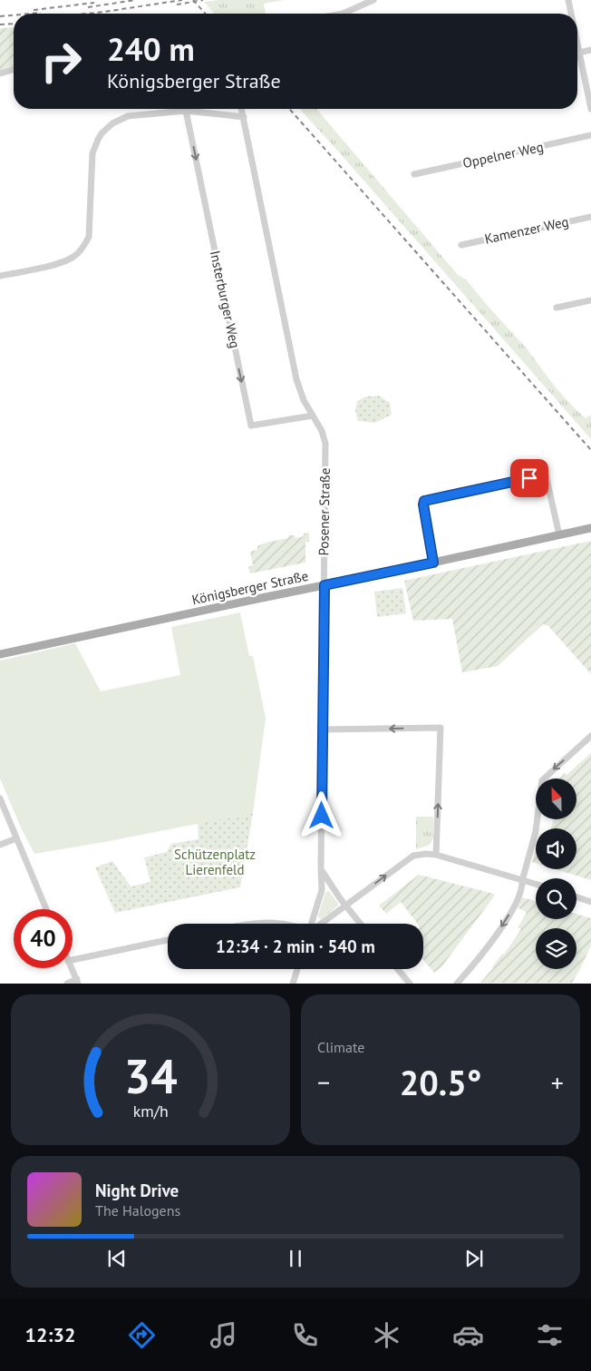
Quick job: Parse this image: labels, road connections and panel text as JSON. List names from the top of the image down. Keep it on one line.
{"streets":{"main road":["Königsberger Straße"],"street":["Oppelner Weg","Kamenzer Weg","Insterburger Weg","Posener Straße"]},"crossings":[["Insterburger Weg","Posener Straße"],["Posener Straße","Königsberger Straße"]],"one_way":["Insterburger Weg"],"parks":["Schützenplatz Lierenfeld"],"north":"top","page":{"turn":["240 m","Königsberger Straße"],"limit":"40","trip":"12:34 · 2 min · 540 m","tile":"Climate","heat":["−","20.5°","+"],"song":["Night Drive","The Halogens"],"tabs":"12:32","gauge":["34","km/h"]}}
